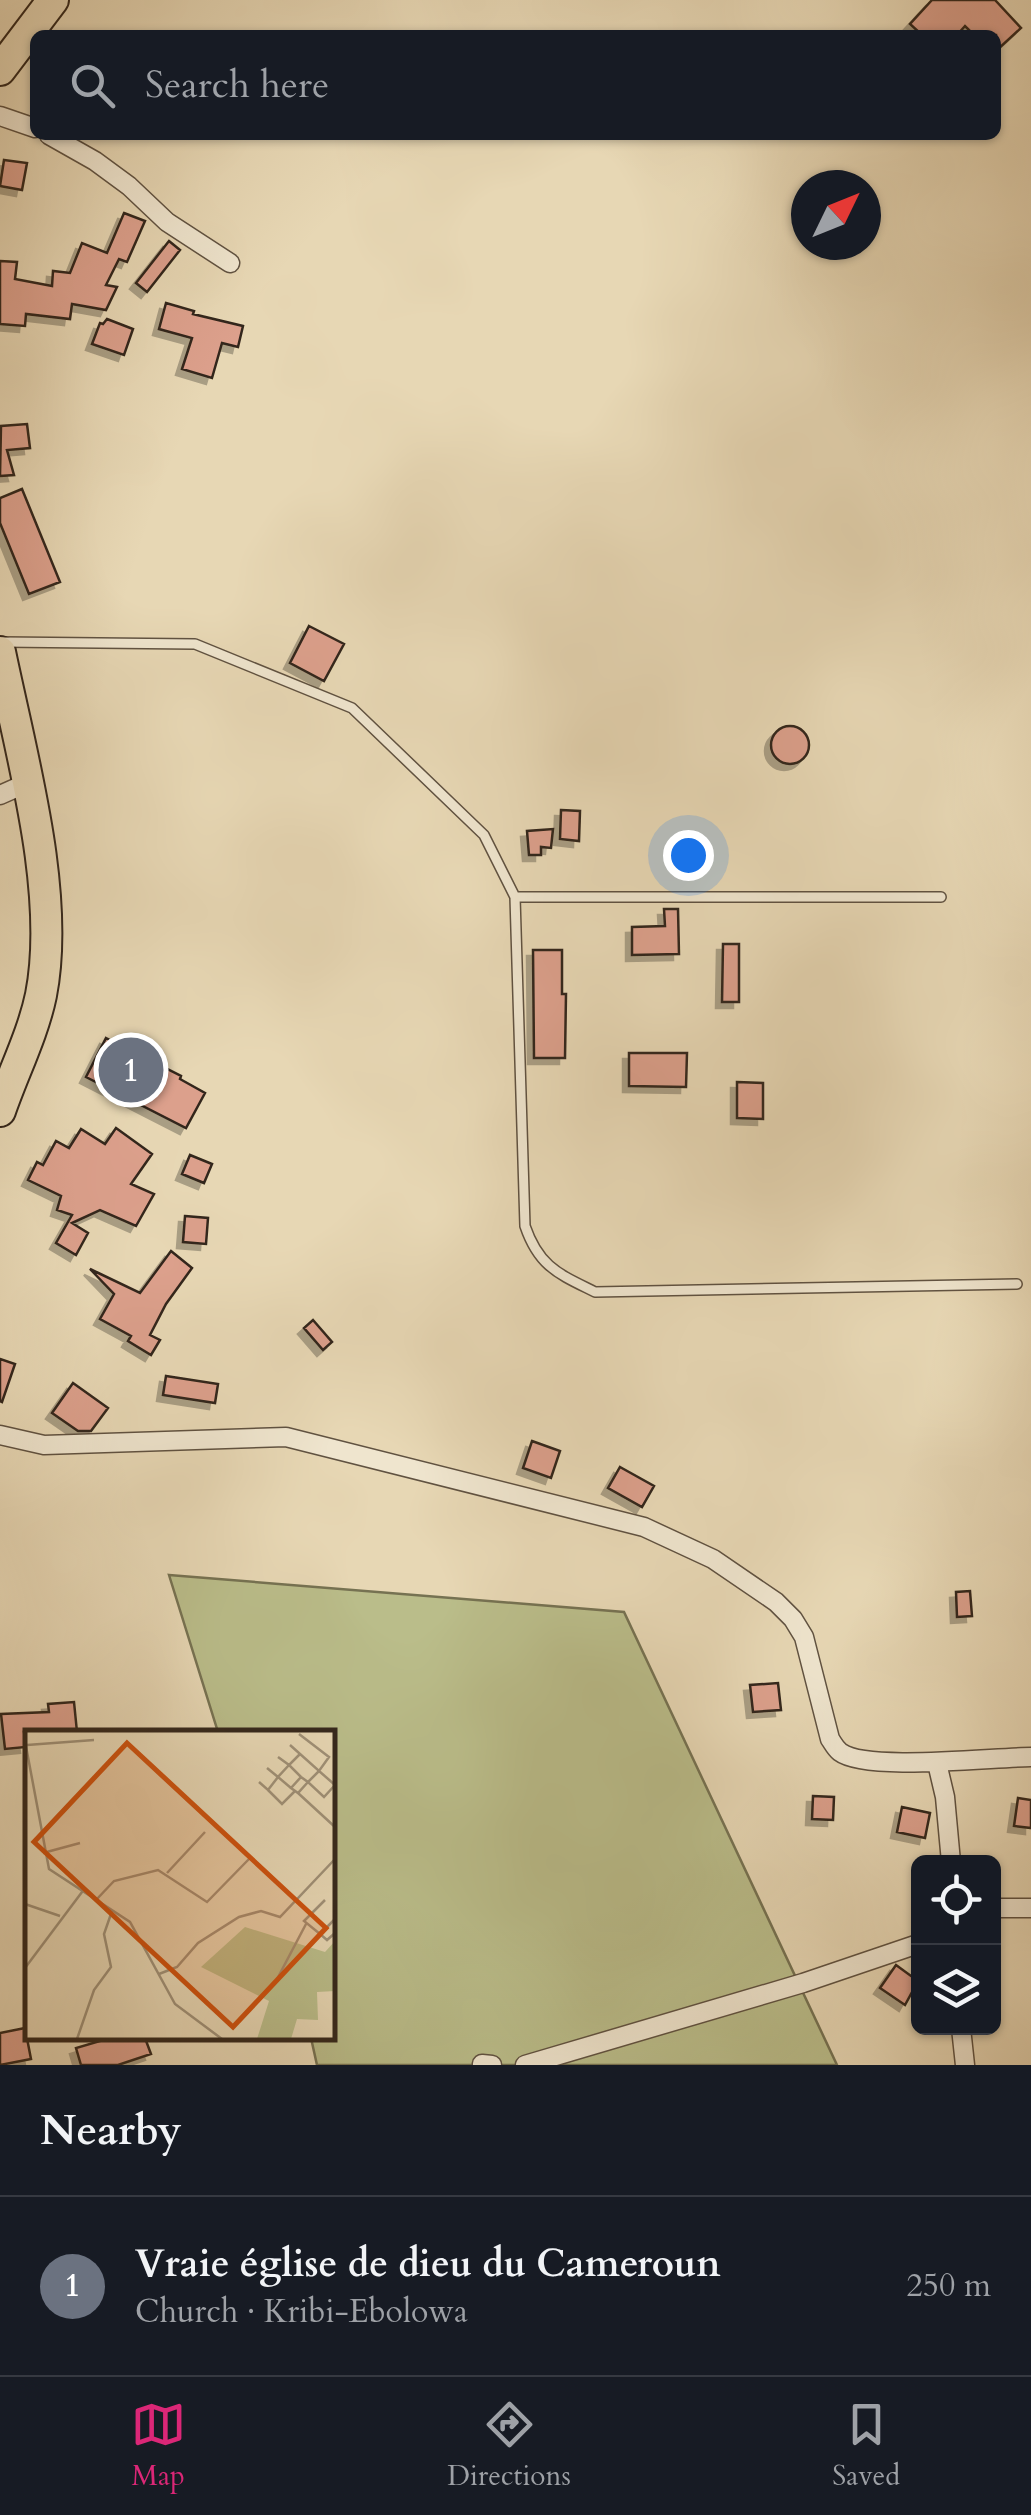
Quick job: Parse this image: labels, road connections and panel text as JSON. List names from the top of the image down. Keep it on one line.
{"north":"top right","page":{"search":"Search here","pins":"1","heading":"Nearby","list":[{"mark":"1","name":"Vraie église de dieu du Cameroun","note":"Church · Kribi-Ebolowa","value":"250 m"}],"nav":["Map","Directions","Saved"]}}
